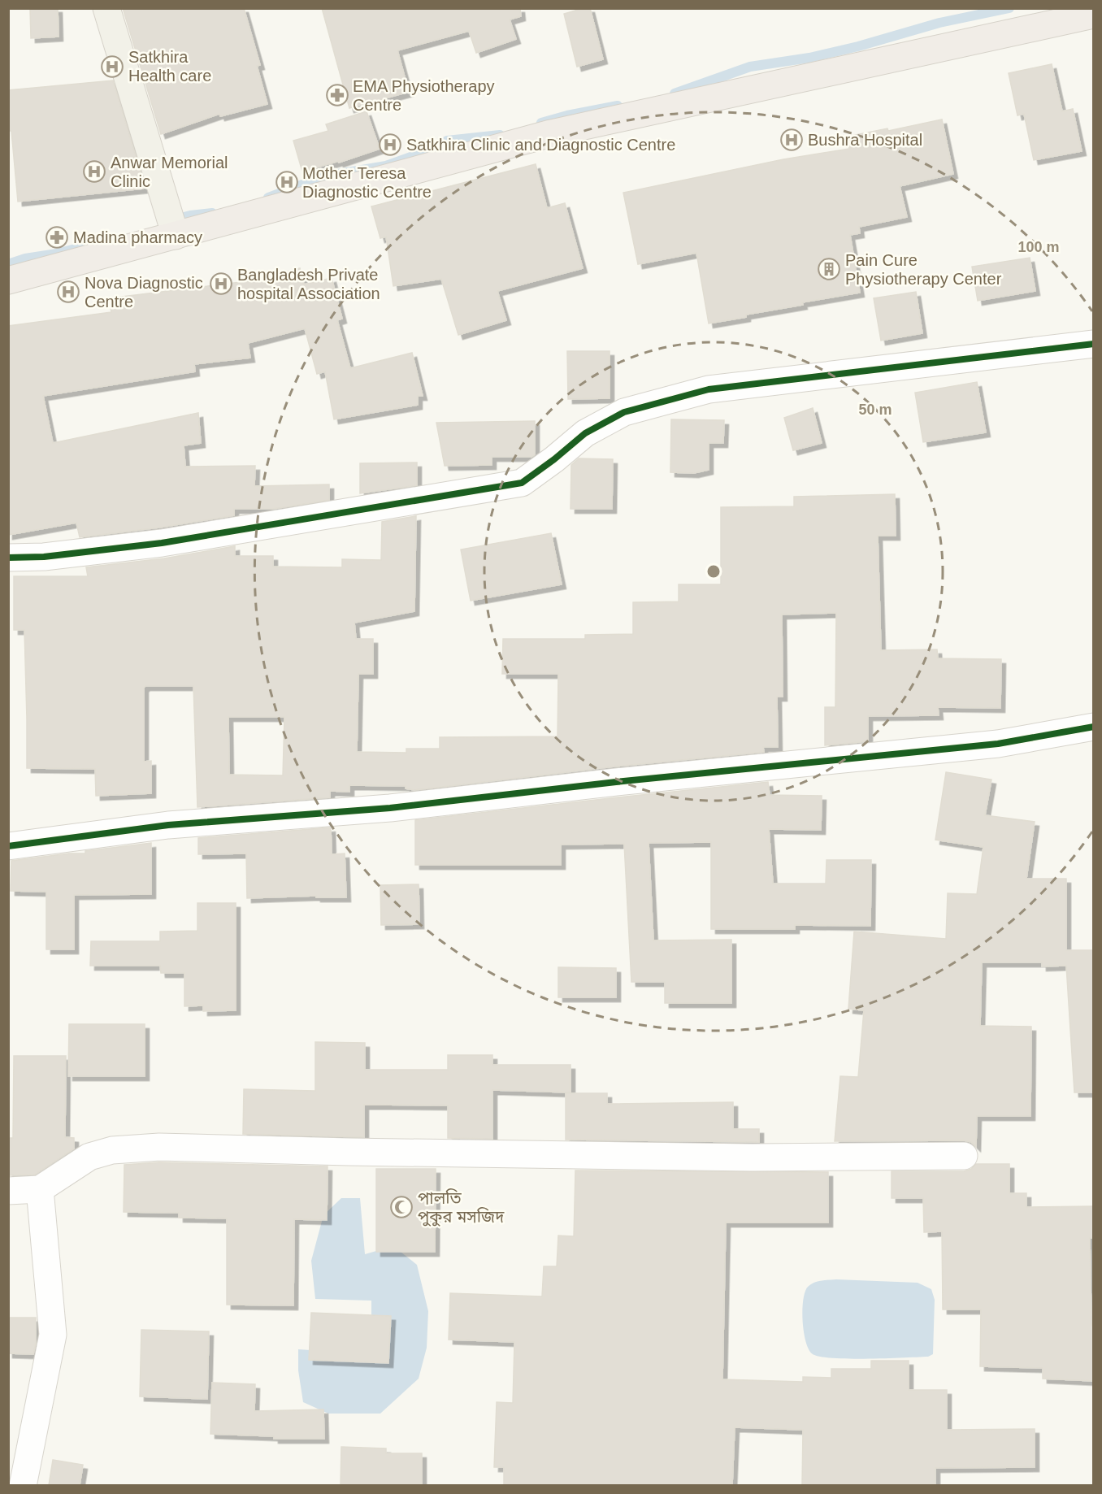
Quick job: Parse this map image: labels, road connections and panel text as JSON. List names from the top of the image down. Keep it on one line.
{"places":{"hospital":["Satkhira Health care","Bushra Hospital","Satkhira Clinic and Diagnostic Centre","Anwar Memorial Clinic","Mother Teresa Diagnostic Centre","Bangladesh Private hospital Association","Nova Diagnostic Centre"],"pharmacy":["EMA Physiotherapy Centre","Madina pharmacy"],"building":["Pain Cure Physiotherapy Center"],"mosque":["পালতি পুকুর মসজিদ"]},"rings":["100 m","50 m"]}
